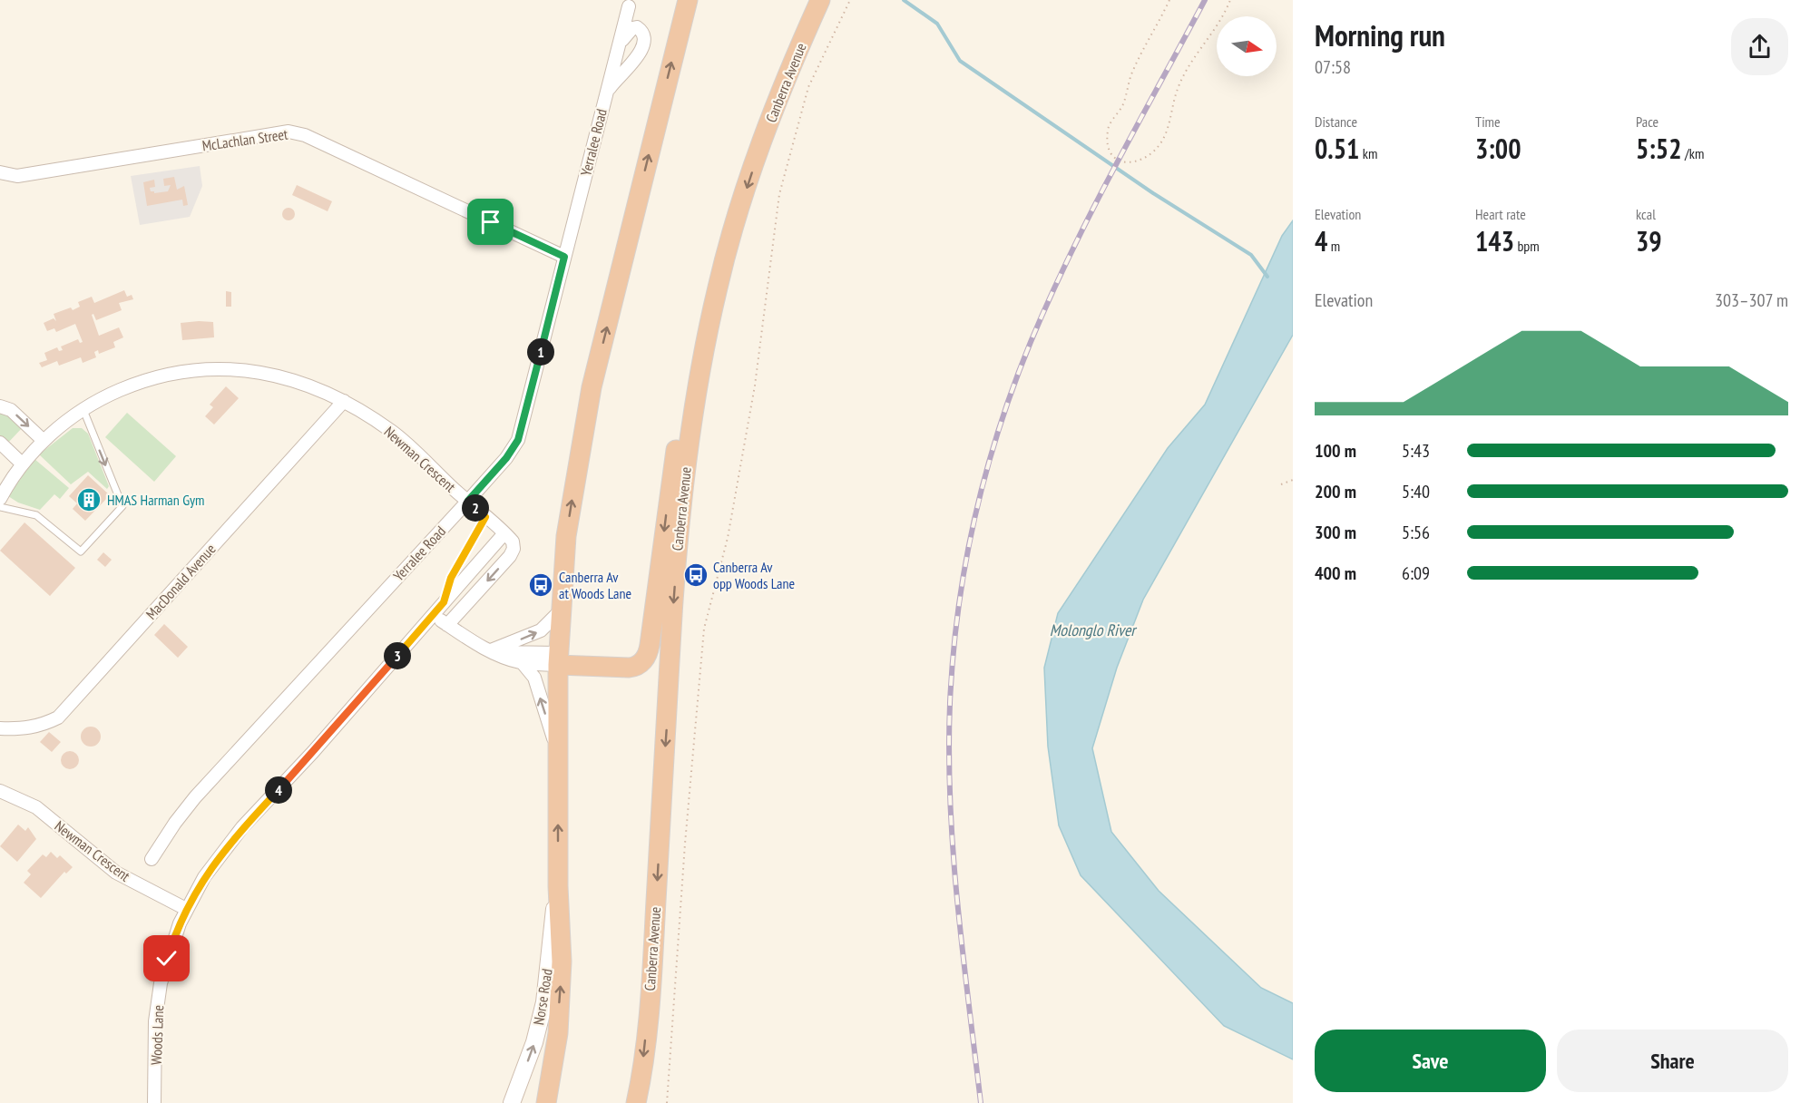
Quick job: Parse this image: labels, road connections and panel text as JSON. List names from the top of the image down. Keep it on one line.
{"streets":{"highway":["Canberra Avenue"],"main road":["Norse Road"],"street":["McLachlan Street","Yerralee Road","Newman Crescent","MacDonald Avenue","Woods Lane"]},"crossings":[["McLachlan Street","Yerralee Road"],["Yerralee Road","Newman Crescent"],["Newman Crescent","MacDonald Avenue"],["Newman Crescent","Woods Lane"]],"one_way":["Norse Road"],"water":["Molonglo River"],"places":{"building":["HMAS Harman Gym"],"bus stop":["Canberra Av opp Woods Lane","Canberra Av at Woods Lane"]},"north":"right","page":{"heading":["Morning run","07:58"],"stats":[["Distance","0.51 km"],["Time","3:00"],["Pace","5:52 /km"],["Elevation","4 m"],["Heart rate","143 bpm"],["kcal","39"]],"chart":["Elevation","303–307 m"],"pins":["1","2","3","4"],"list":[{"name":"100 m","note":"5:43"},{"name":"200 m","note":"5:40"},{"name":"300 m","note":"5:56"},{"name":"400 m","note":"6:09"}],"buttons":["Save","Share"]}}
